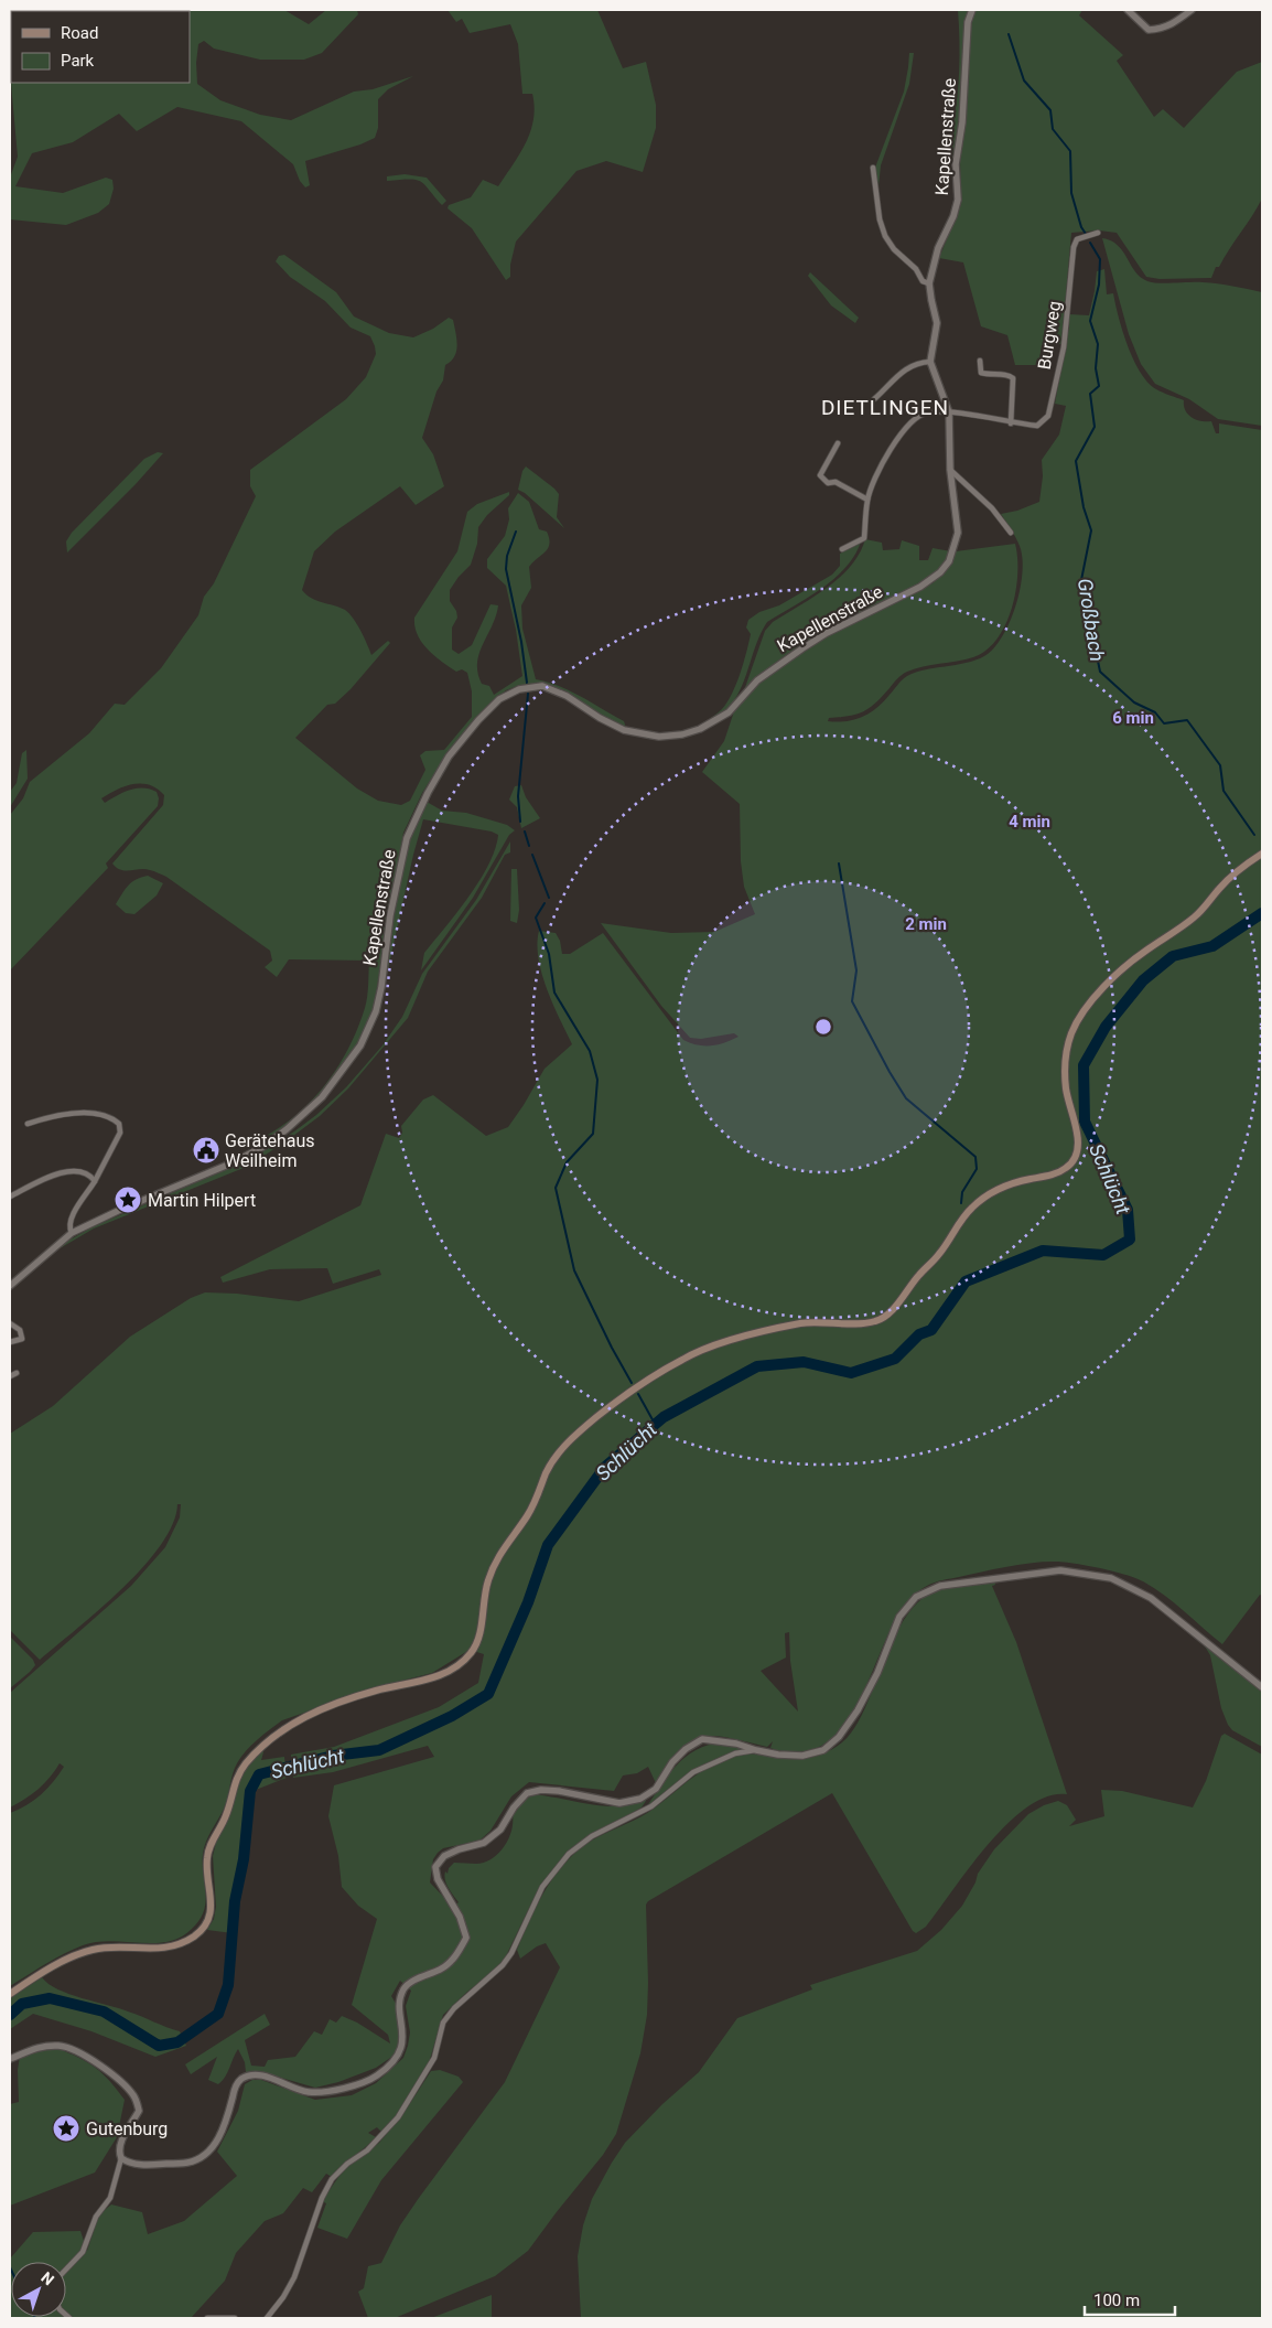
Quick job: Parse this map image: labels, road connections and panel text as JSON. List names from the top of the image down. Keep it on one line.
{"streets":{"street":["Kapellenstraße","Burgweg"]},"crossings":[["Kapellenstraße","Burgweg"]],"districts":["DIETLINGEN"],"water":["Großbach","Schlücht"],"places":{"public building":["Gerätehaus Weilheim"],"place":["Martin Hilpert","Gutenburg"]},"legend":["Road","Park"],"scale_bar":"100 m","north":"top right","rings":["6 min","4 min","2 min"]}
